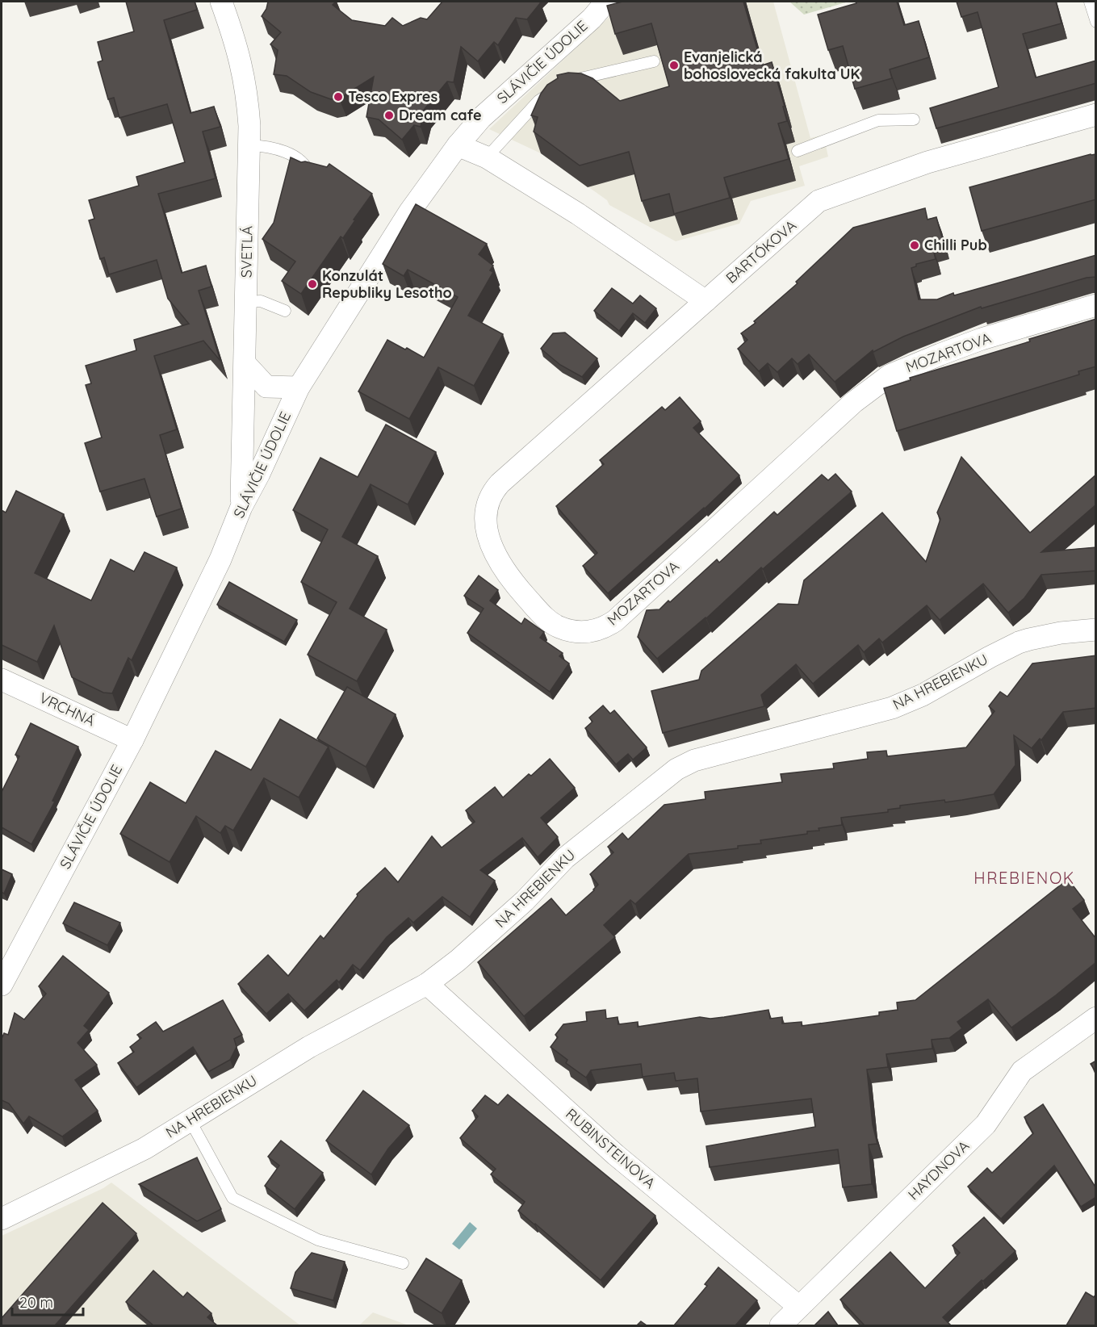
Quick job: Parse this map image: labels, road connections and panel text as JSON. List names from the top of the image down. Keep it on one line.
{"streets":{"street":["SLÁVIČIE ÚDOLIE","SVETLÁ","BARTÓKOVA","MOZARTOVA","NA HREBIENKU","VRCHNÁ","RUBINSTEINOVA","HAYDNOVA"]},"crossings":[["SLÁVIČIE ÚDOLIE","SVETLÁ"],["SLÁVIČIE ÚDOLIE","VRCHNÁ"],["BARTÓKOVA","MOZARTOVA"],["NA HREBIENKU","RUBINSTEINOVA"],["RUBINSTEINOVA","HAYDNOVA"]],"districts":["HREBIENOK"],"places":["Evanjelická bohoslovecká fakulta UK","Tesco Expres","Dream cafe","Chilli Pub","Konzulát Republiky Lesotho"],"scale_bar":"20 m"}
